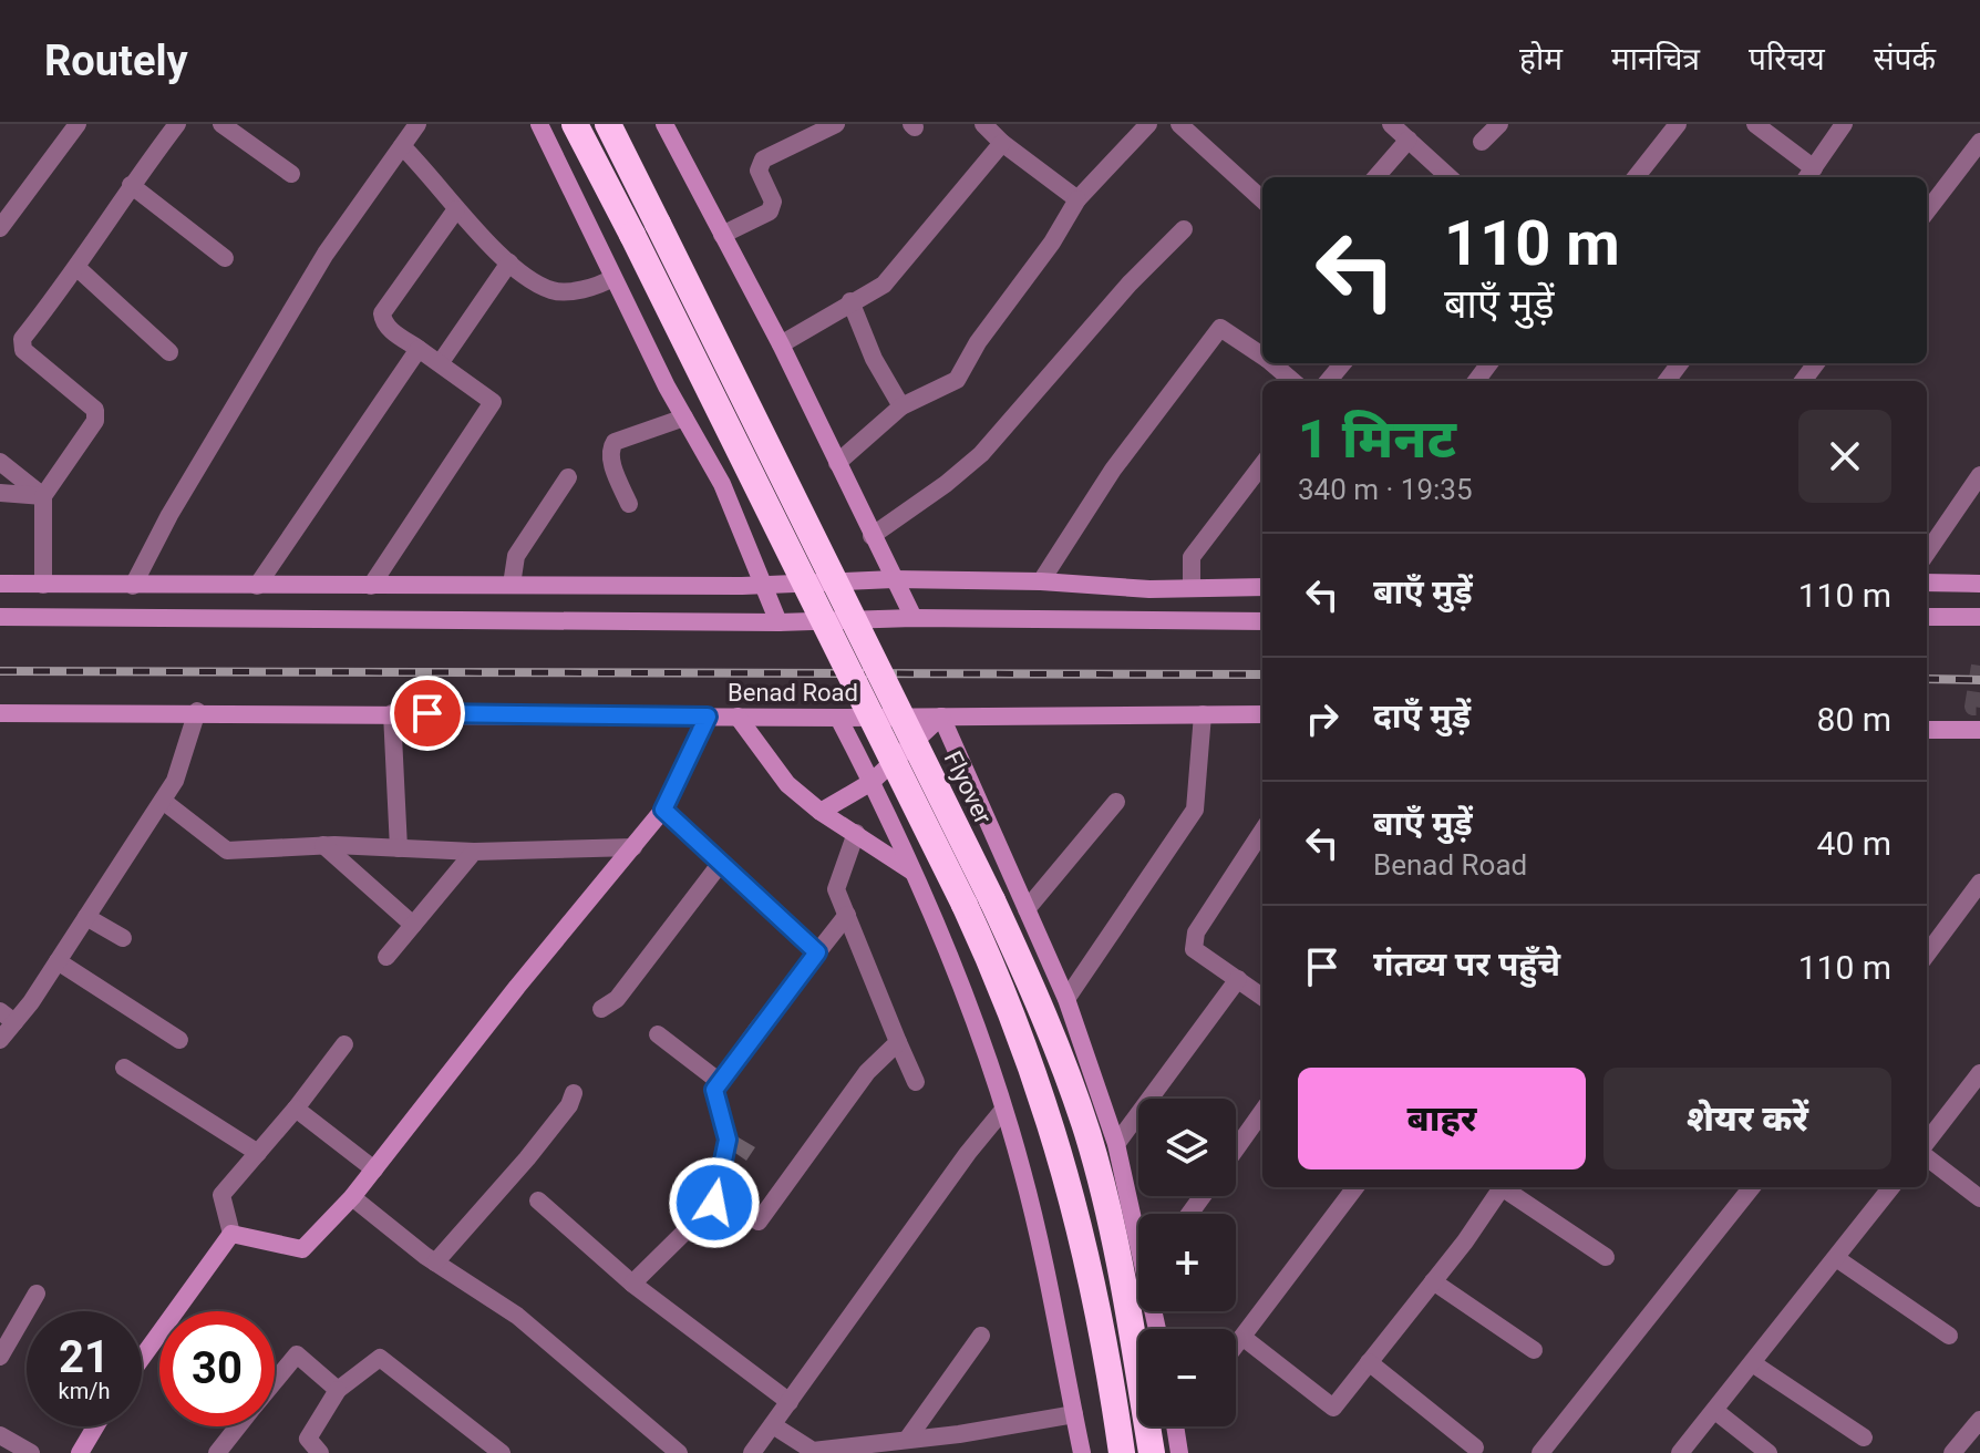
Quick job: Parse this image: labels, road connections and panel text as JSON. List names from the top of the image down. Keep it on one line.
{"streets":{"highway":["Flyover"],"street":["Benad Road"]},"page":{"header":"Routely","nav":["होम","मानचित्र","परिचय","संपर्क"],"turn":["110 m","बाएँ मुड़ें"],"heading":["1 मिनट","340 m · 19:35"],"list":[{"name":"बाएँ मुड़ें","value":"110 m"},{"name":"दाएँ मुड़ें","value":"80 m"},{"name":"बाएँ मुड़ें","note":"Benad Road","value":"40 m"},{"name":"गंतव्य पर पहुँचे","value":"110 m"}],"buttons":["बाहर","शेयर करें"],"map_buttons":["+","−"],"speed":"21 km/h","limit":"30"}}
